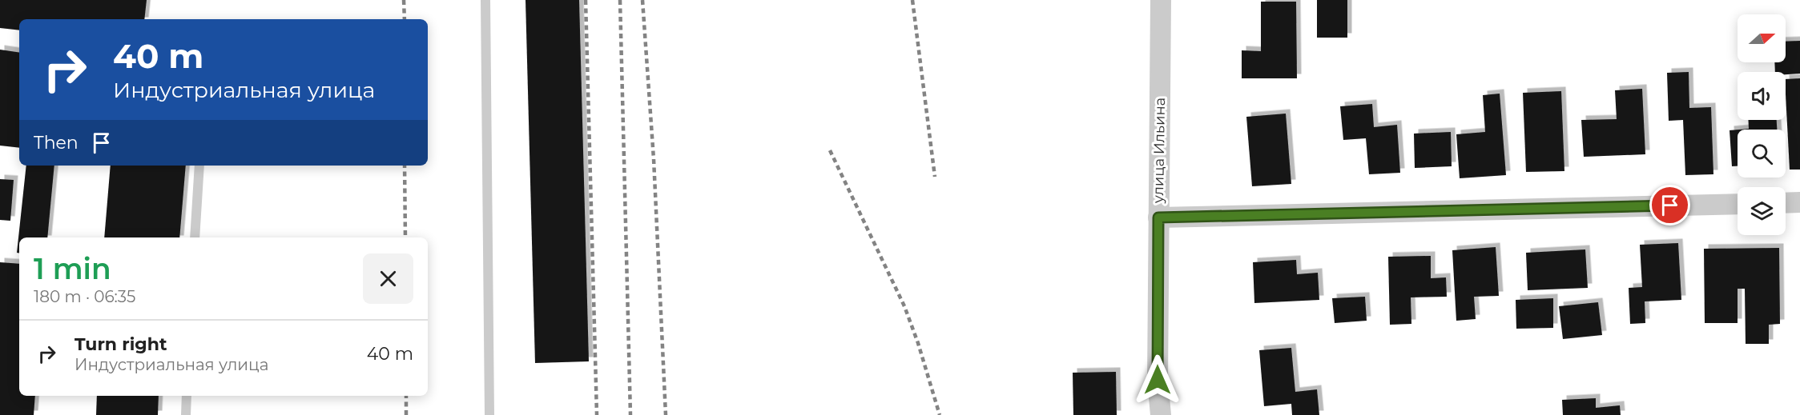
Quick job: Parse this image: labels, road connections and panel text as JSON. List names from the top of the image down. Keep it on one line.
{"streets":{"street":["улица Ильина"]},"north":"right","page":{"turn":["40 m","Индустриальная улица"],"then":"Then","heading":["1 min","180 m · 06:35"],"list":[{"name":"Turn right","note":"Индустриальная улица","value":"40 m"}]}}
